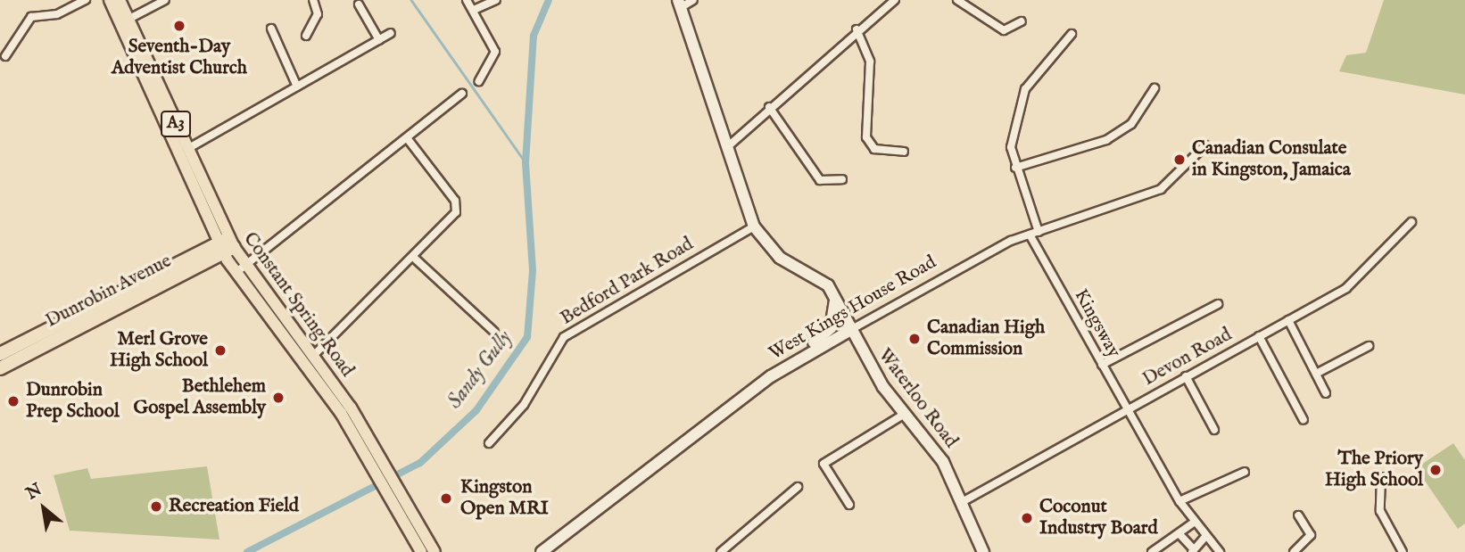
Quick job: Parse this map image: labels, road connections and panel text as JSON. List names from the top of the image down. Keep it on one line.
{"streets":{"highway":["Dunrobin Avenue"],"main road":["A3","Constant Spring Road","West Kings House Road","Waterloo Road"],"street":["Bedford Park Road","Kingsway","Devon Road"]},"crossings":[["Bedford Park Road","Waterloo Road"],["Dunrobin Avenue","Constant Spring Road"],["West Kings House Road","Kingsway"],["West Kings House Road","Waterloo Road"],["Kingsway","Devon Road"],["Devon Road","Waterloo Road"]],"water":["Sandy Gully"],"places":["Seventh-Day Adventist Church","Canadian Consulate in Kingston, Jamaica","Canadian High Commission","Merl Grove High School","Bethlehem Gospel Assembly","Dunrobin Prep School","The Priory High School","Kingston Open MRI","Recreation Field","Coconut Industry Board"],"north":"top left"}
